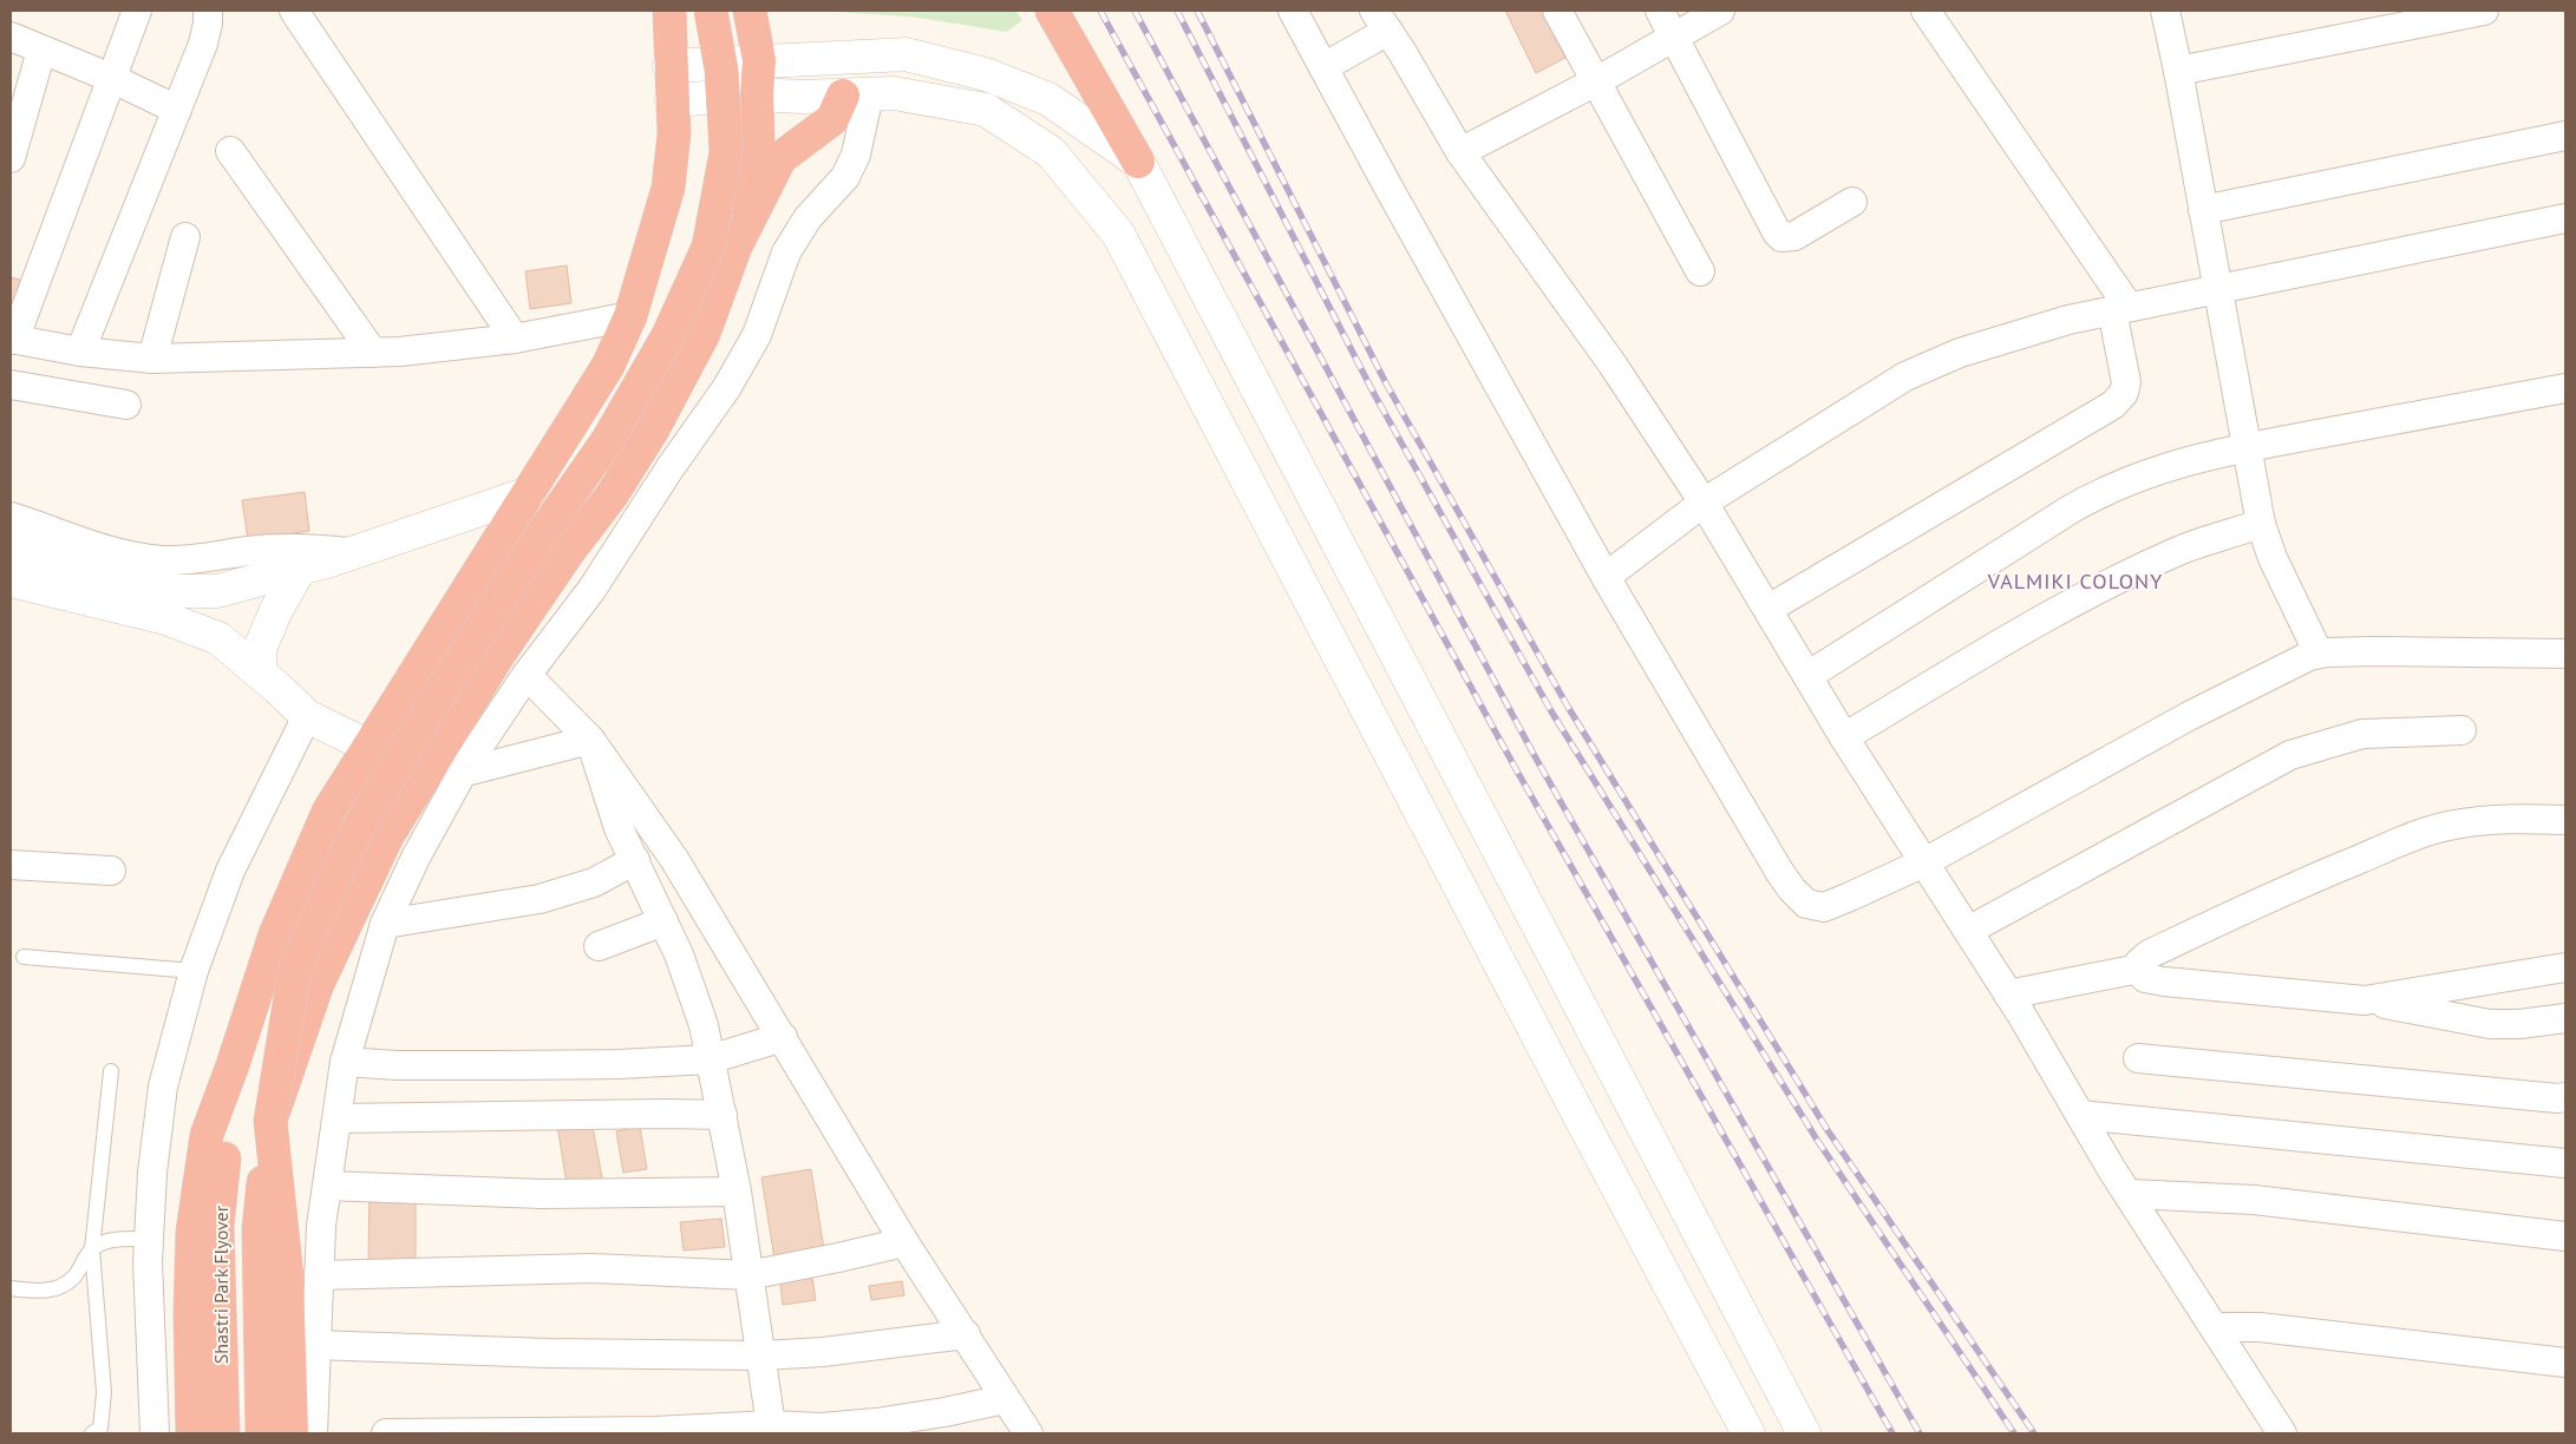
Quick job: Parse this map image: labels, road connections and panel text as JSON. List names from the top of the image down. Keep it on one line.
{"streets":{"highway":["Shastri Park Flyover"]},"districts":["VALMIKI COLONY"]}
